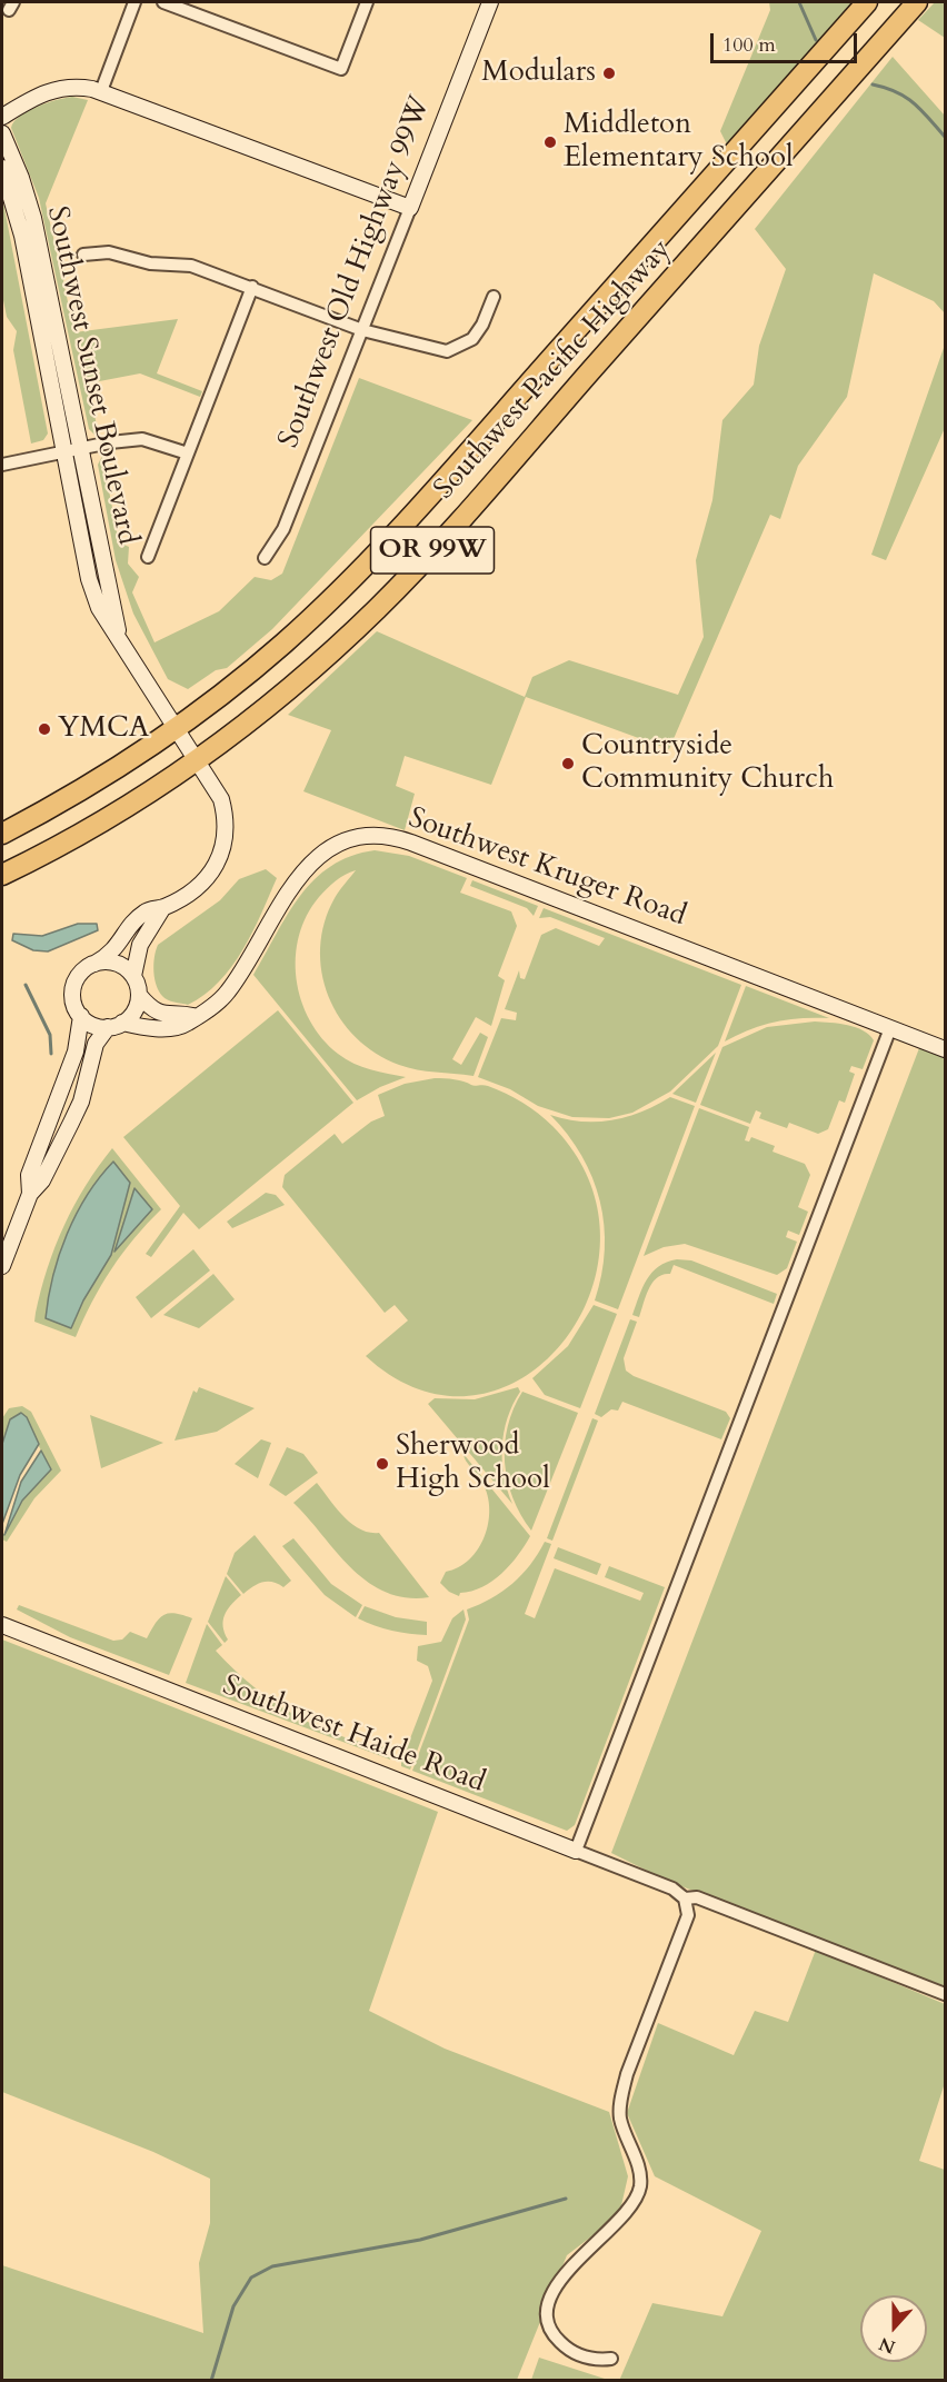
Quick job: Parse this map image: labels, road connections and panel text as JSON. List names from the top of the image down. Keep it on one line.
{"streets":{"highway":["Southwest Pacific Highway","OR 99W"],"street":["Southwest Old Highway 99W","Southwest Sunset Boulevard","Southwest Kruger Road","Southwest Haide Road"]},"crossings":[["Southwest Pacific Highway","Southwest Sunset Boulevard"],["Southwest Sunset Boulevard","Southwest Kruger Road"]],"places":["Modulars","Middleton Elementary School","YMCA","Countryside Community Church","Sherwood High School"],"scale_bar":"100 m","north":"bottom"}
